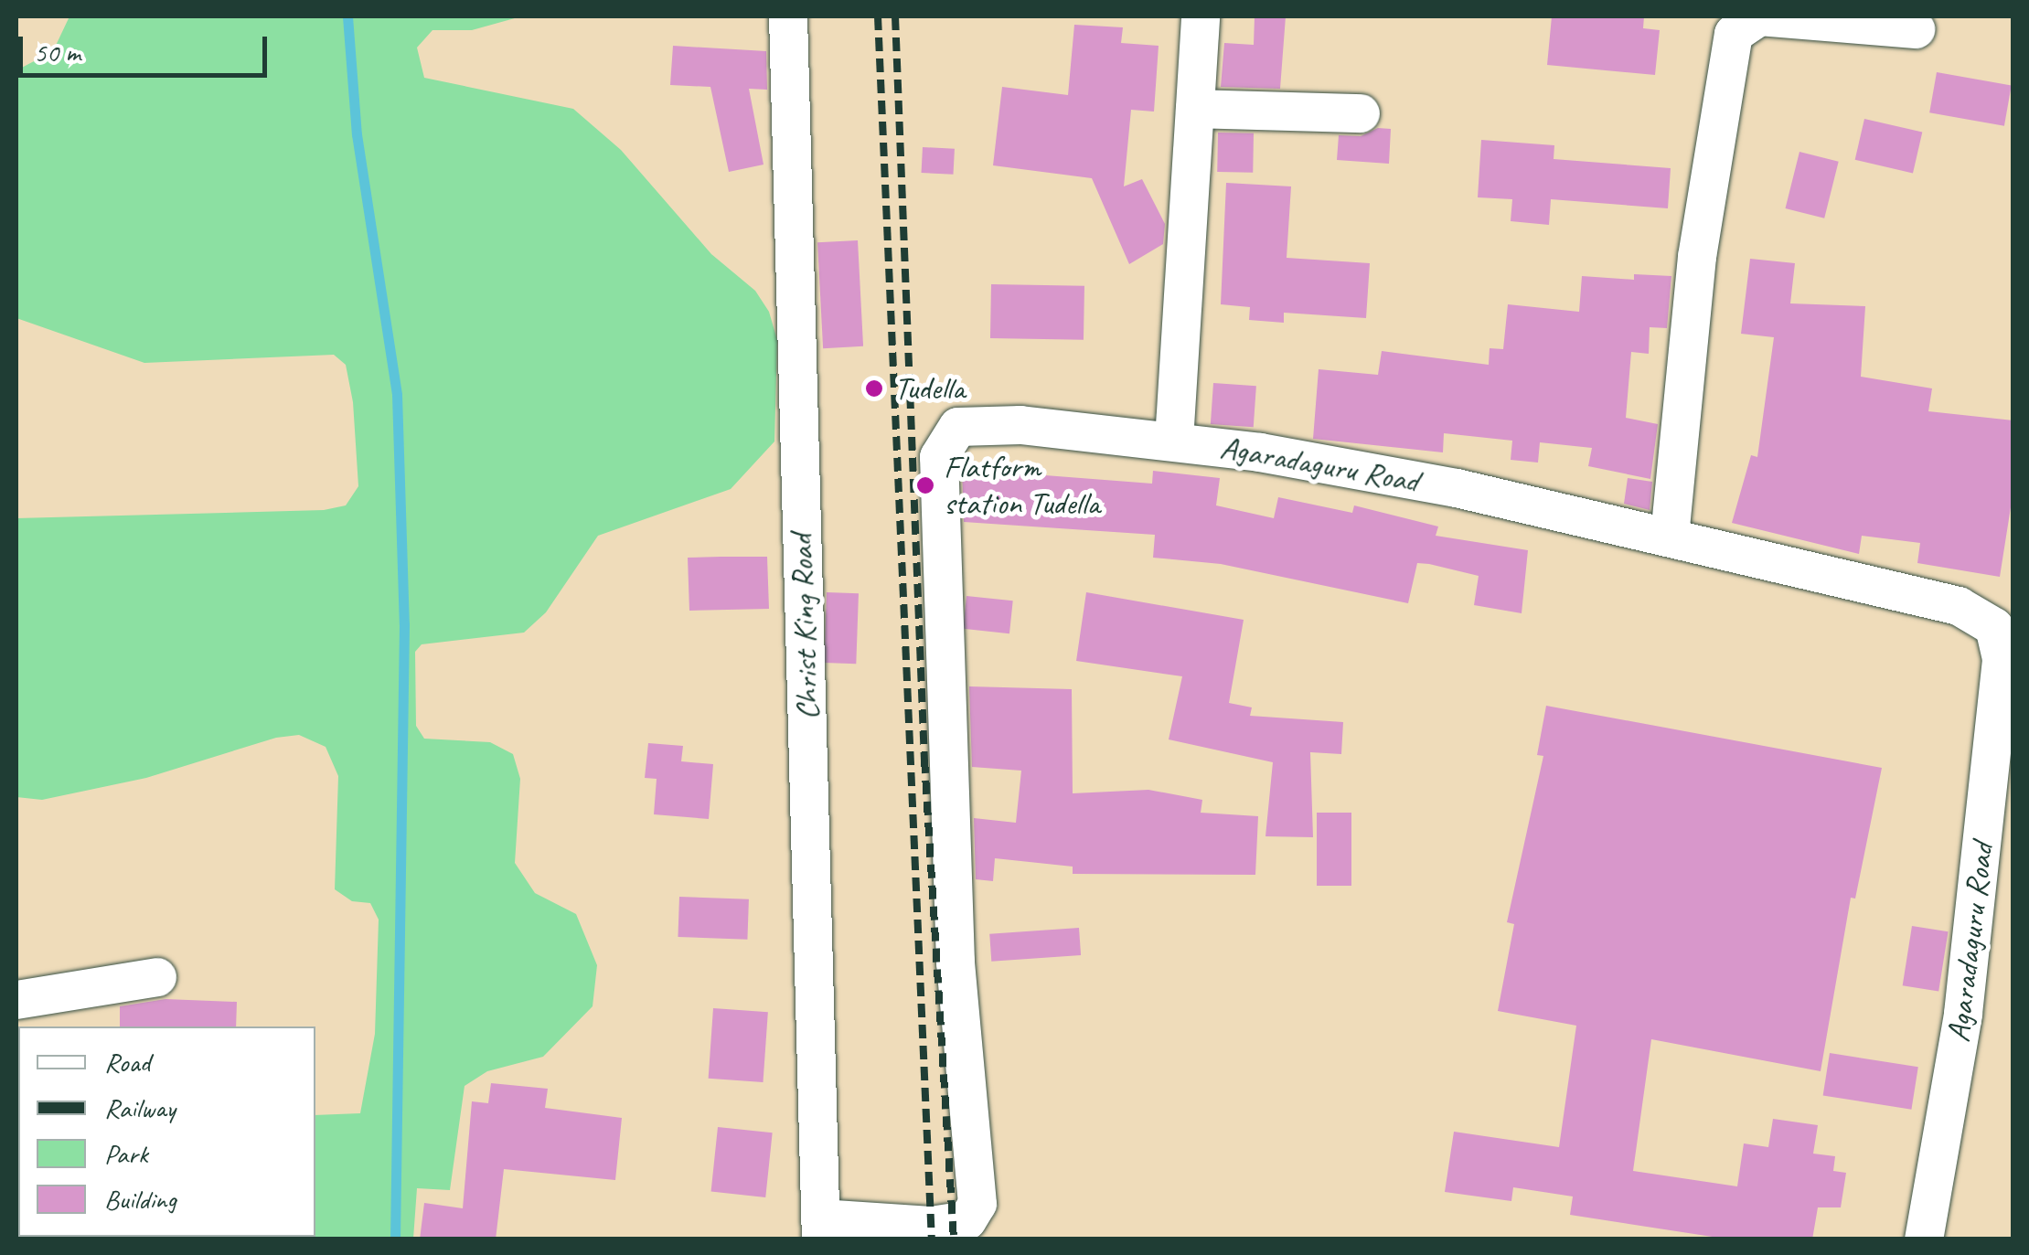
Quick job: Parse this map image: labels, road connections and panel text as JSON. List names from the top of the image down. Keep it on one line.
{"streets":{"street":["Agaradaguru Road","Christ King Road"]},"crossings":[["Agaradaguru Road","Christ King Road"]],"places":["Tudella","Flatform station Tudella"],"legend":["Road","Railway","Park","Building"],"scale_bar":"50 m"}
